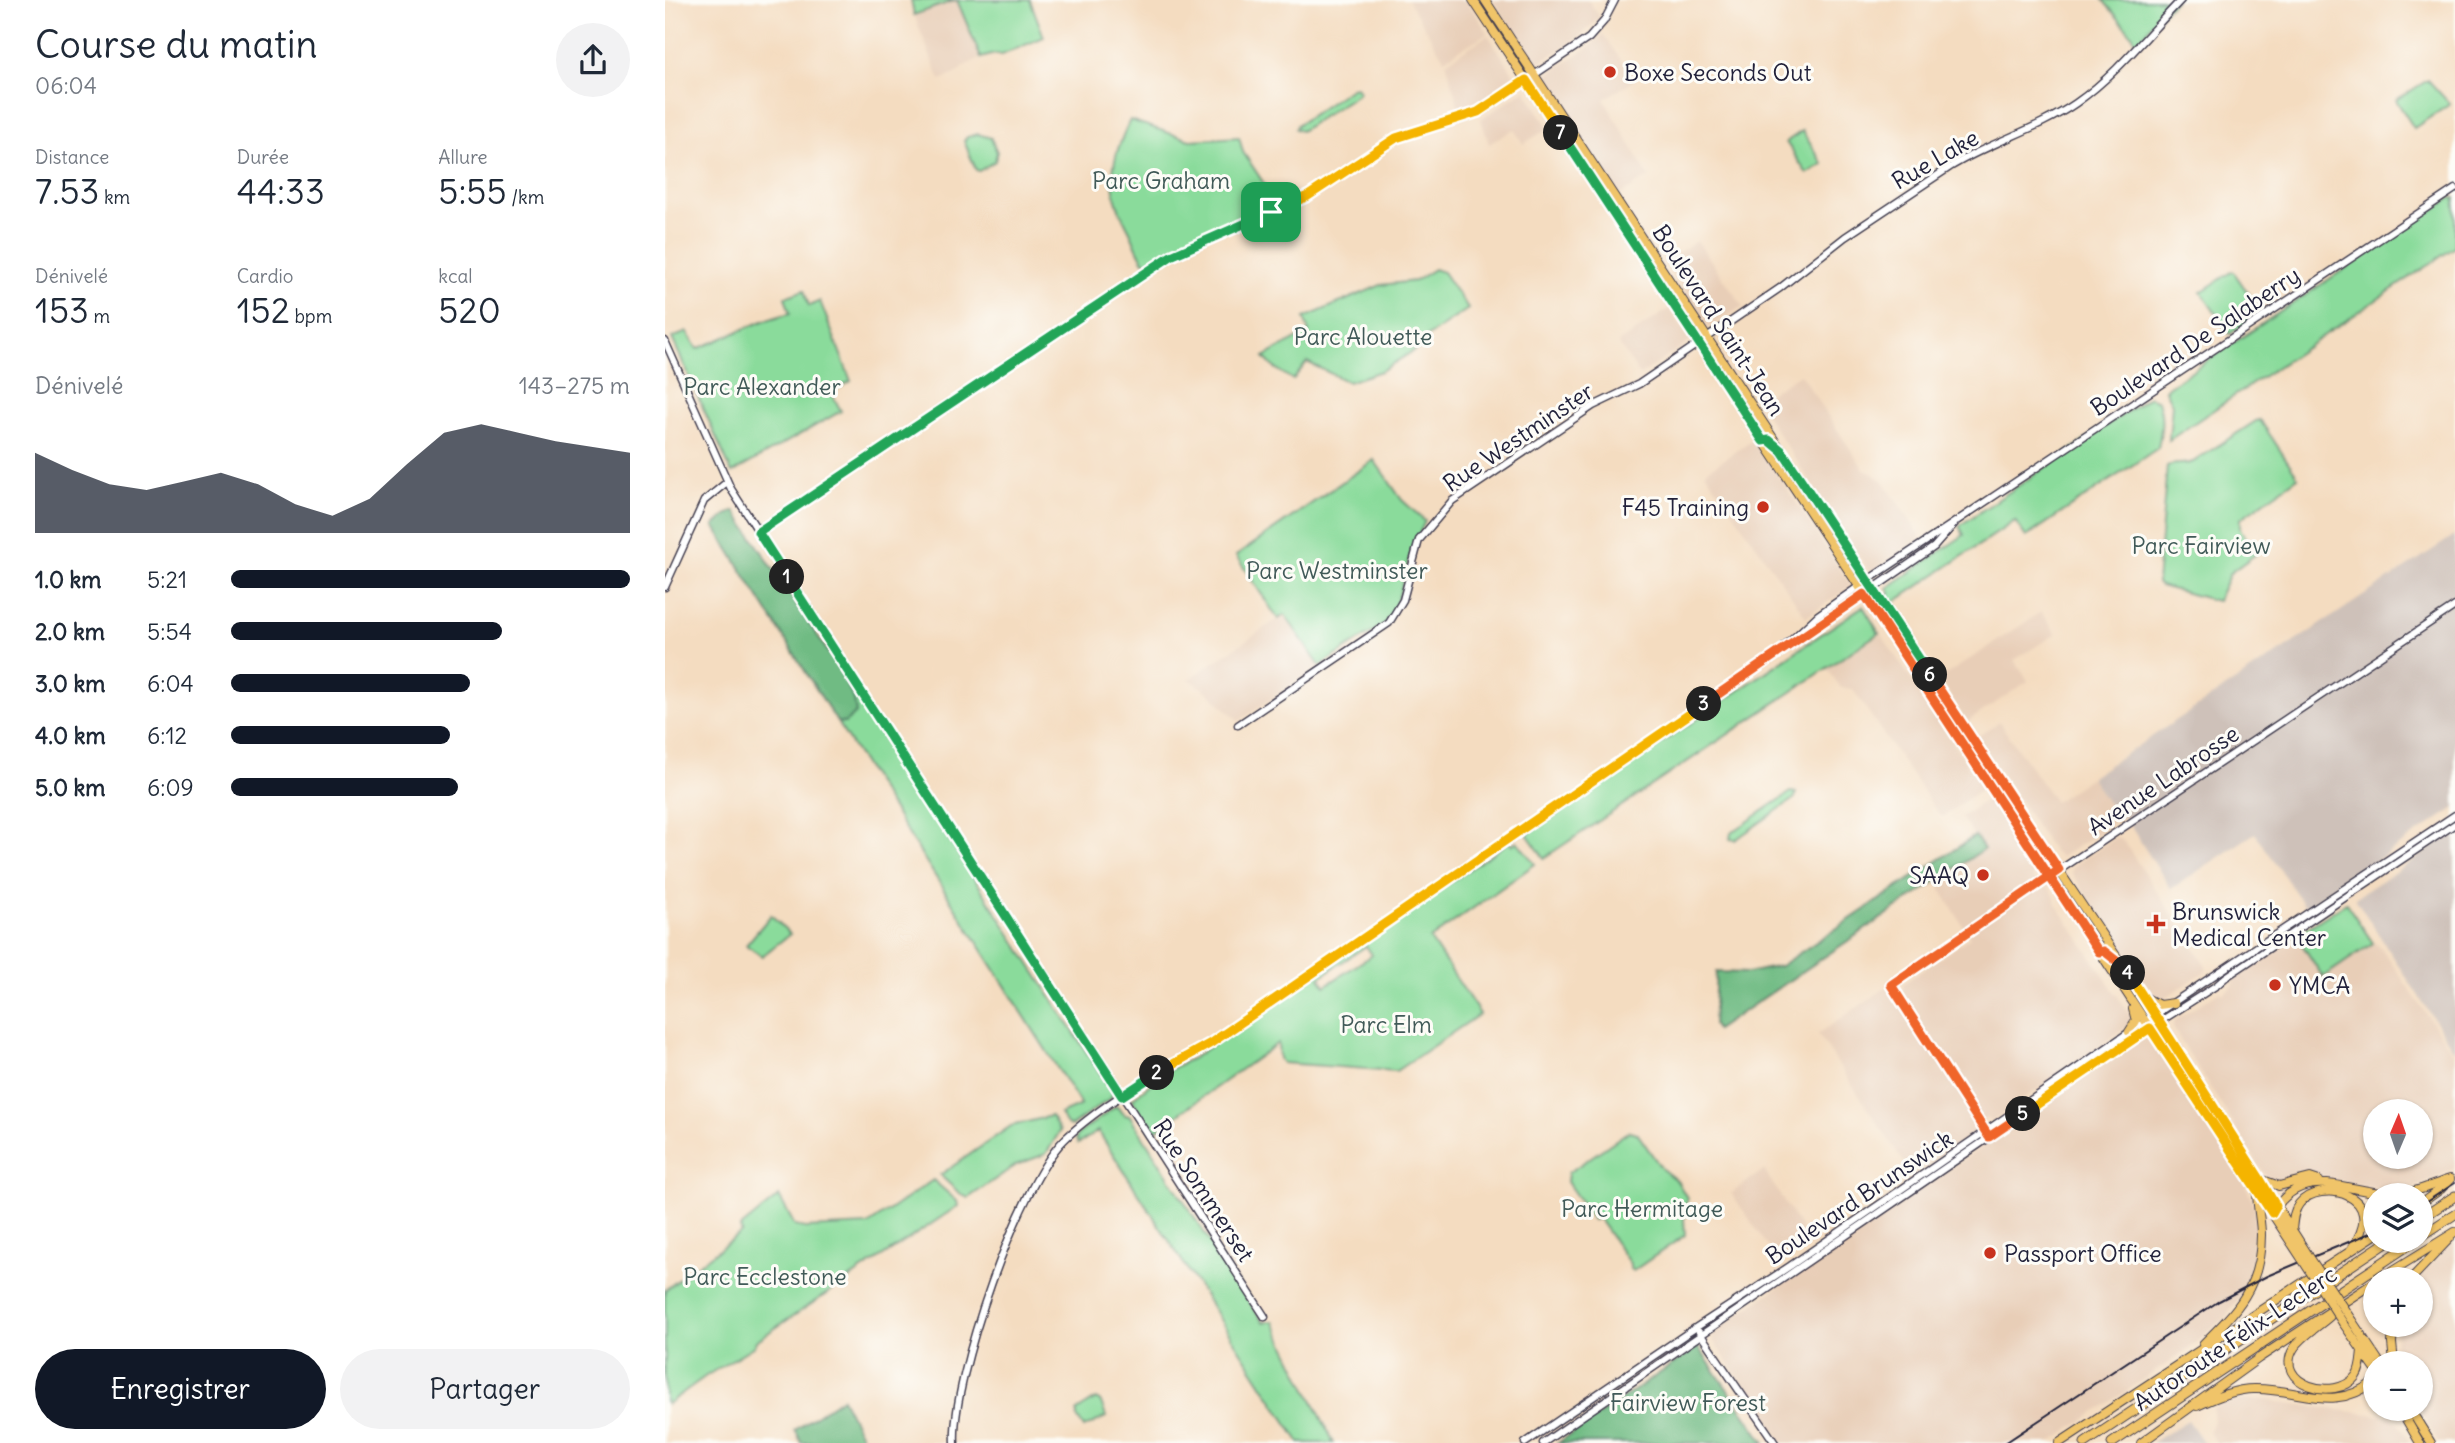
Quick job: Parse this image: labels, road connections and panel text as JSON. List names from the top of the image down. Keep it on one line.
{"streets":{"highway":["Autoroute Félix-Leclerc"],"main road":["Boulevard Saint-Jean"],"street":["Rue Lake","Boulevard De Salaberry","Rue Westminster","Avenue Labrosse","Rue Sommerset","Boulevard Brunswick"]},"crossings":[["Rue Lake","Boulevard Saint-Jean"],["Rue Lake","Rue Westminster"],["Boulevard Saint-Jean","Boulevard De Salaberry"],["Boulevard Saint-Jean","Rue Westminster"],["Boulevard Saint-Jean","Avenue Labrosse"],["Boulevard Saint-Jean","Boulevard Brunswick"],["Boulevard De Salaberry","Rue Sommerset"],["Avenue Labrosse","Boulevard Brunswick"]],"parks":["Parc Graham","Parc Alouette","Parc Alexander","Parc Fairview","Parc Westminster","Parc Elm","Parc Hermitage","Parc Ecclestone","Fairview Forest"],"places":{"other":["Boxe Seconds Out","F45 Training","SAAQ","YMCA","Passport Office"],"health":["Brunswick Medical Center"]},"north":"top","page":{"heading":["Course du matin","06:04"],"pins":["7","1","6","3","4","2","5"],"stats":[["Distance","7.53 km"],["Durée","44:33"],["Allure","5:55 /km"],["Dénivelé","153 m"],["Cardio","152 bpm"],["kcal","520"]],"chart":["Dénivelé","143–275 m"],"list":[{"name":"1.0 km","note":"5:21"},{"name":"2.0 km","note":"5:54"},{"name":"3.0 km","note":"6:04"},{"name":"4.0 km","note":"6:12"},{"name":"5.0 km","note":"6:09"}],"map_buttons":["+","−"],"buttons":["Enregistrer","Partager"]}}
